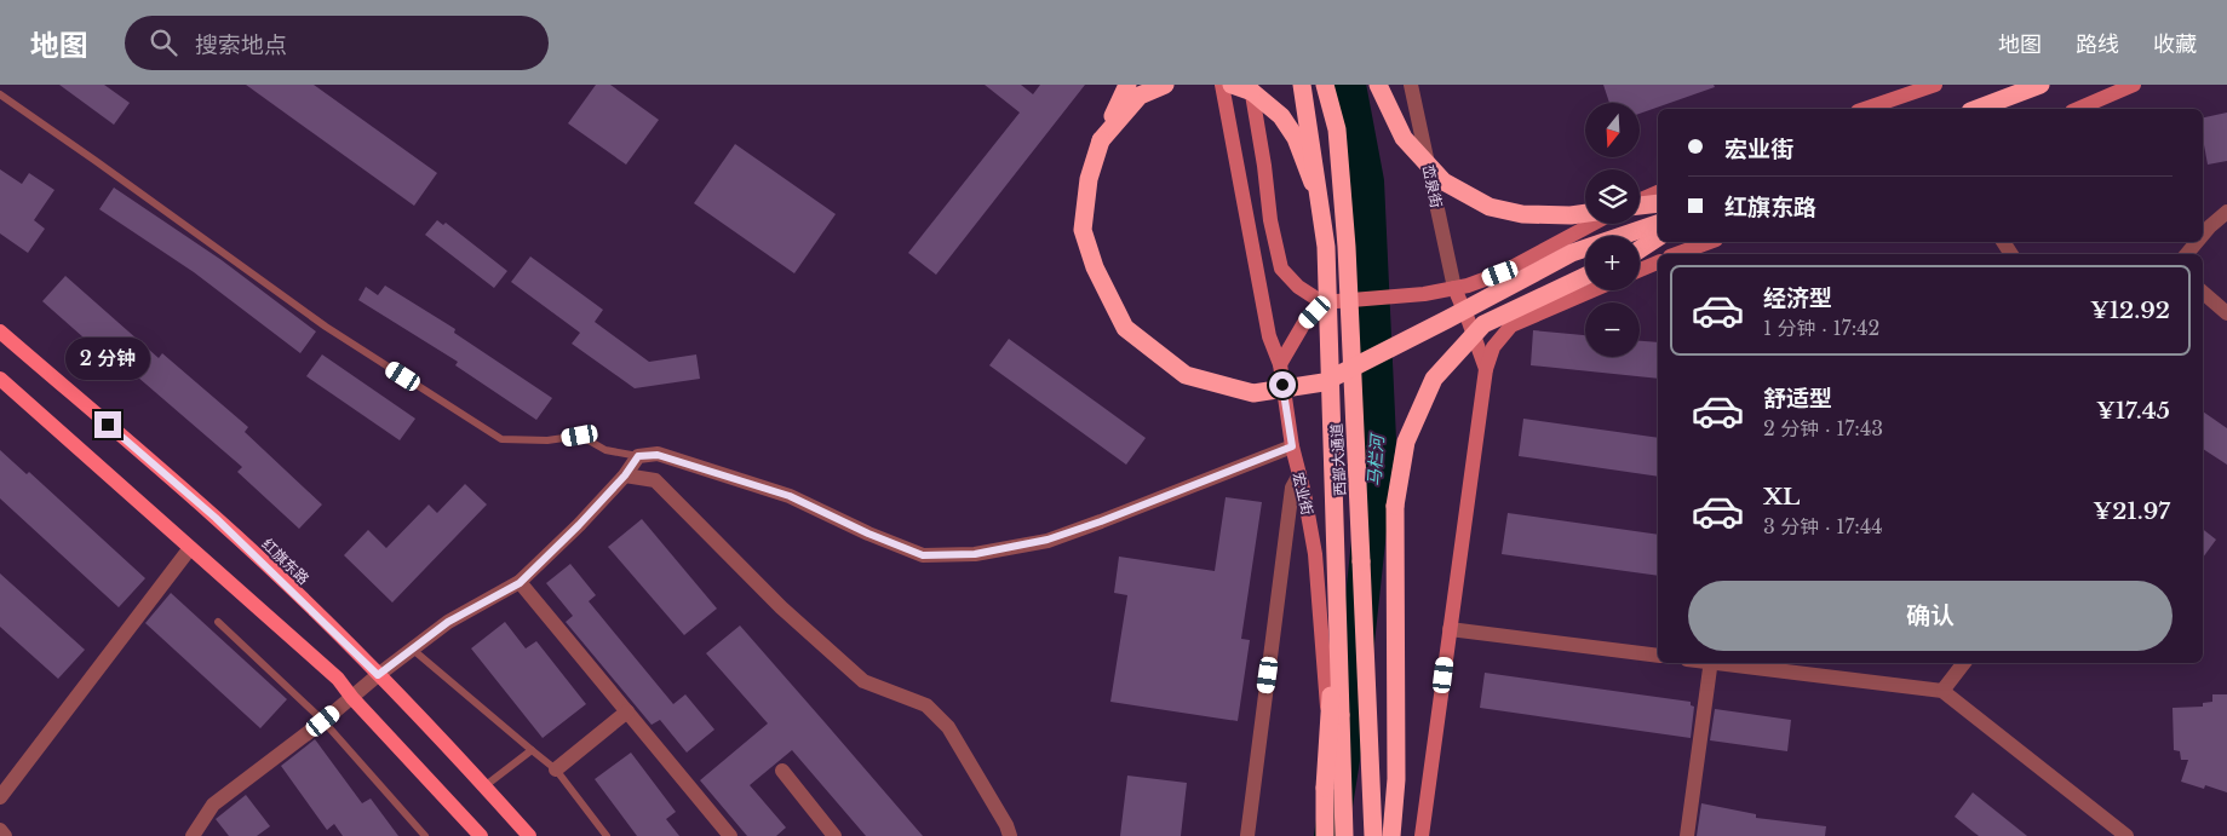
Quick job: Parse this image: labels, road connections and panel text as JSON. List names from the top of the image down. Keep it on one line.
{"streets":{"highway":["西部大通道"],"main road":["宏业街","红旗东路"],"street":["峦泉街"]},"water":["马栏河"],"north":"bottom","page":{"header":"地图","search":"搜索地点","nav":["地图","路线","收藏"],"map_buttons":["+","−"],"banner":["宏业街","红旗东路"],"list":[{"name":"经济型","note":"1 分钟 · 17:42","value":"¥12.92"},{"name":"舒适型","note":"2 分钟 · 17:43","value":"¥17.45"},{"name":"XL","note":"3 分钟 · 17:44","value":"¥21.97"}],"bubble":"2 分钟","buttons":"确认"}}
